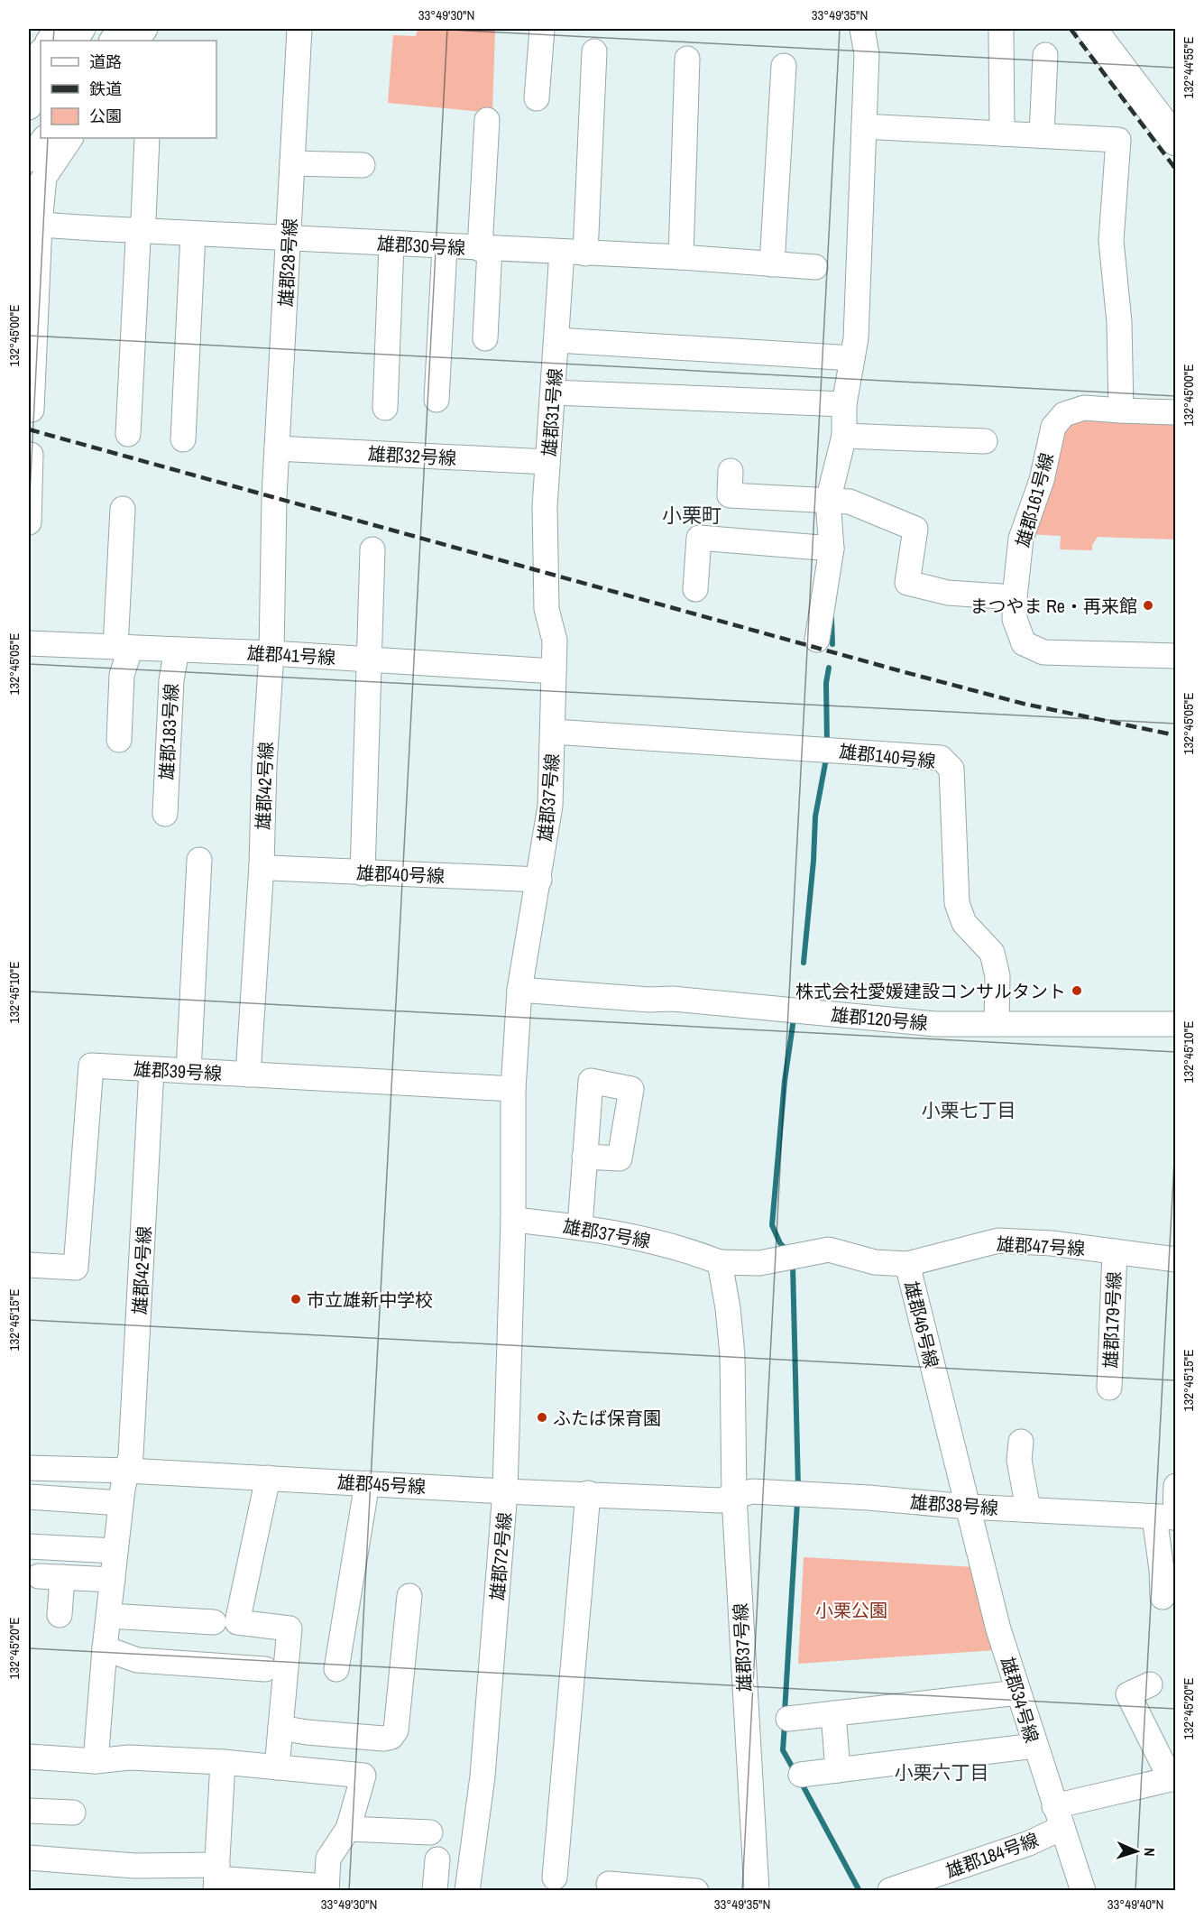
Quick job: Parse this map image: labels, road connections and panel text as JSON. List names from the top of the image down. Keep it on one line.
{"streets":{"street":["雄郡30号線","雄郡28号線","雄郡31号線","雄郡32号線","雄郡161号線","雄郡41号線","雄郡183号線","雄郡140号線","雄郡42号線","雄郡37号線","雄郡40号線","雄郡120号線","雄郡39号線","雄郡47号線","雄郡179号線","雄郡46号線","雄郡45号線","雄郡38号線","雄郡72号線","雄郡34号線","雄郡184号線"]},"crossings":[["雄郡30号線","雄郡28号線"],["雄郡30号線","雄郡31号線"],["雄郡28号線","雄郡32号線"],["雄郡28号線","雄郡42号線"],["雄郡31号線","雄郡32号線"],["雄郡31号線","雄郡37号線"],["雄郡41号線","雄郡183号線"],["雄郡41号線","雄郡42号線"],["雄郡41号線","雄郡37号線"],["雄郡140号線","雄郡37号線"],["雄郡140号線","雄郡120号線"],["雄郡42号線","雄郡40号線"],["雄郡42号線","雄郡39号線"],["雄郡42号線","雄郡45号線"],["雄郡37号線","雄郡40号線"],["雄郡37号線","雄郡120号線"],["雄郡37号線","雄郡39号線"],["雄郡37号線","雄郡46号線"],["雄郡37号線","雄郡45号線"],["雄郡37号線","雄郡38号線"],["雄郡37号線","雄郡72号線"],["雄郡47号線","雄郡179号線"],["雄郡47号線","雄郡46号線"],["雄郡46号線","雄郡38号線"],["雄郡46号線","雄郡34号線"],["雄郡45号線","雄郡38号線"],["雄郡45号線","雄郡72号線"],["雄郡38号線","雄郡34号線"],["雄郡34号線","雄郡184号線"]],"districts":["小栗町","小栗七丁目","小栗六丁目"],"parks":["小栗公園"],"places":["まつやま Re・再来館","株式会社愛媛建設コンサルタント","市立雄新中学校","ふたば保育園"],"legend":["道路","鉄道","公園"],"north":"right","coordinates":["33°49'30\"N","33°49'35\"N","132°44'55\"E","132°45'00\"E","132°45'05\"E","132°45'10\"E","132°45'15\"E","132°45'20\"E","33°49'40\"N"]}
